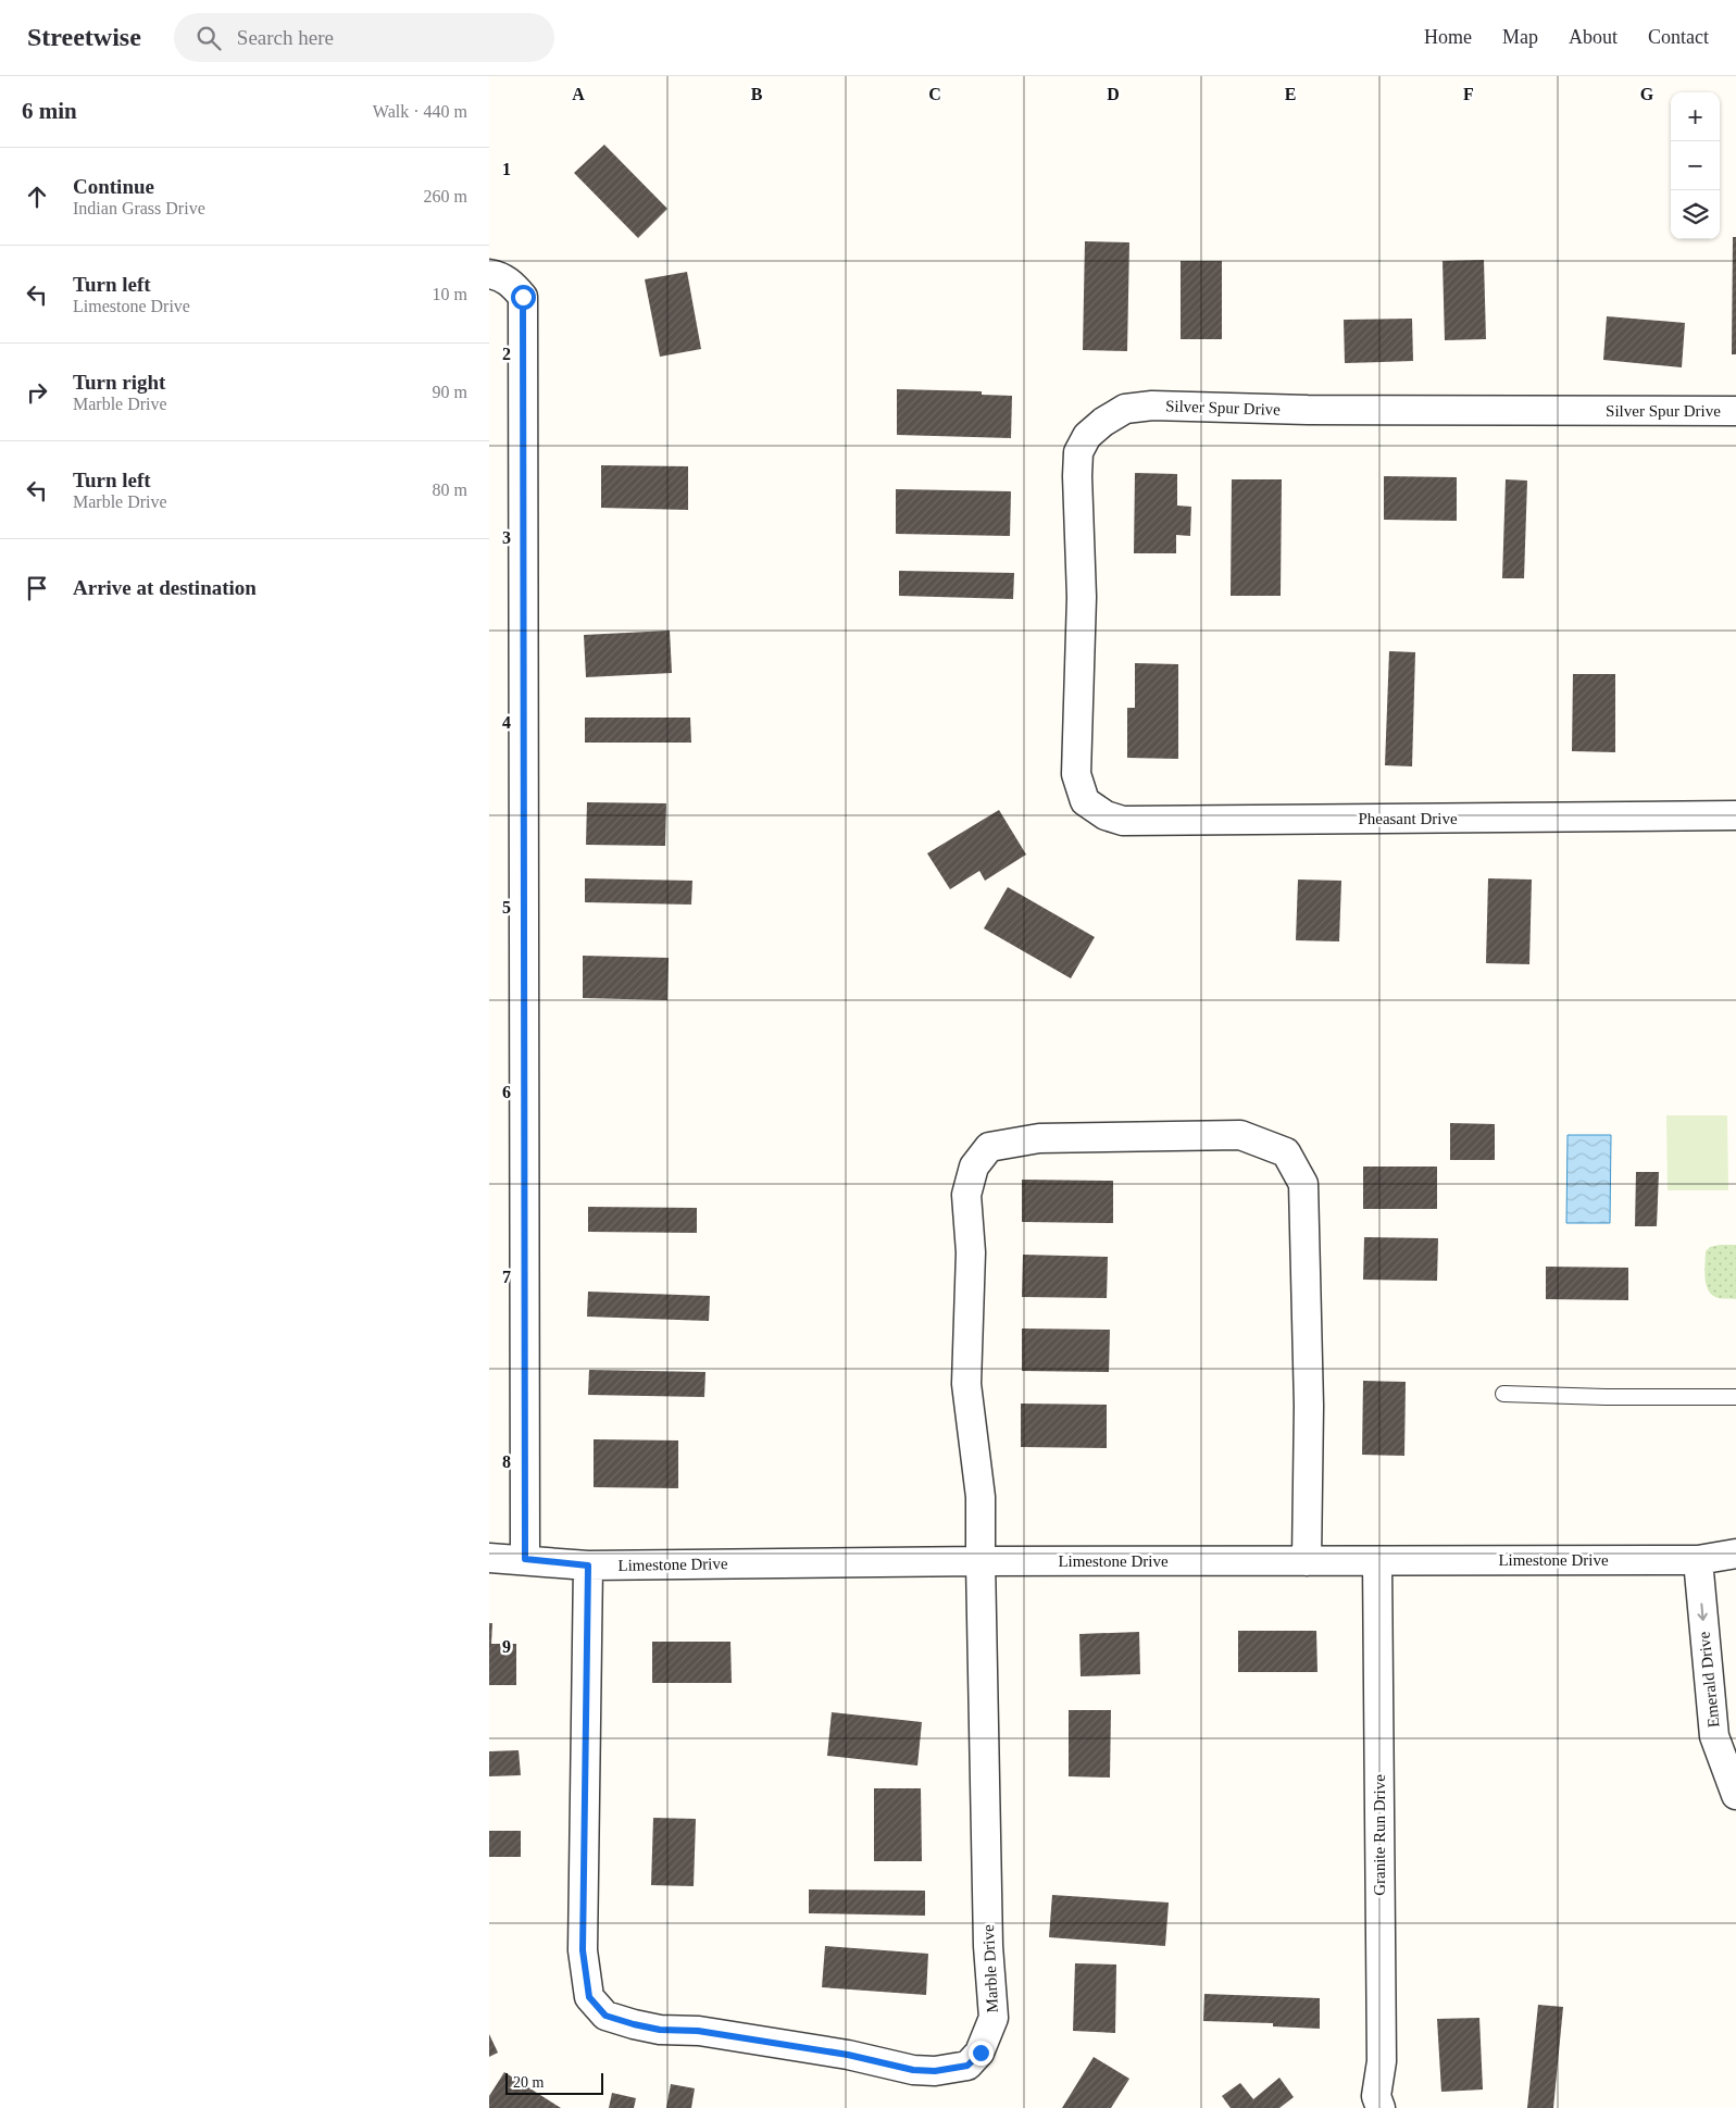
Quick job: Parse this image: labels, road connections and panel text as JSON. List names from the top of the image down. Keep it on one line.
{"streets":{"street":["Silver Spur Drive","Pheasant Drive","Limestone Drive","Emerald Drive","Granite Run Drive","Marble Drive"]},"crossings":[["Silver Spur Drive","Pheasant Drive"],["Limestone Drive","Emerald Drive"],["Limestone Drive","Granite Run Drive"],["Limestone Drive","Marble Drive"]],"one_way":["Emerald Drive"],"scale_bar":"20 m","page":{"header":"Streetwise","search":"Search here","nav":["Home","Map","About","Contact"],"heading":["6 min","Walk · 440 m"],"map_buttons":["+","−"],"list":[["Continue","Indian Grass Drive","260 m"],["Turn left","Limestone Drive","10 m"],["Turn right","Marble Drive","90 m"],["Turn left","Marble Drive","80 m"],"Arrive at destination"],"scale":"20 m"},"grid":{"columns":["A","B","C","D","E","F","G"],"rows":["1","2","3","4","5","6","7","8","9"]}}
